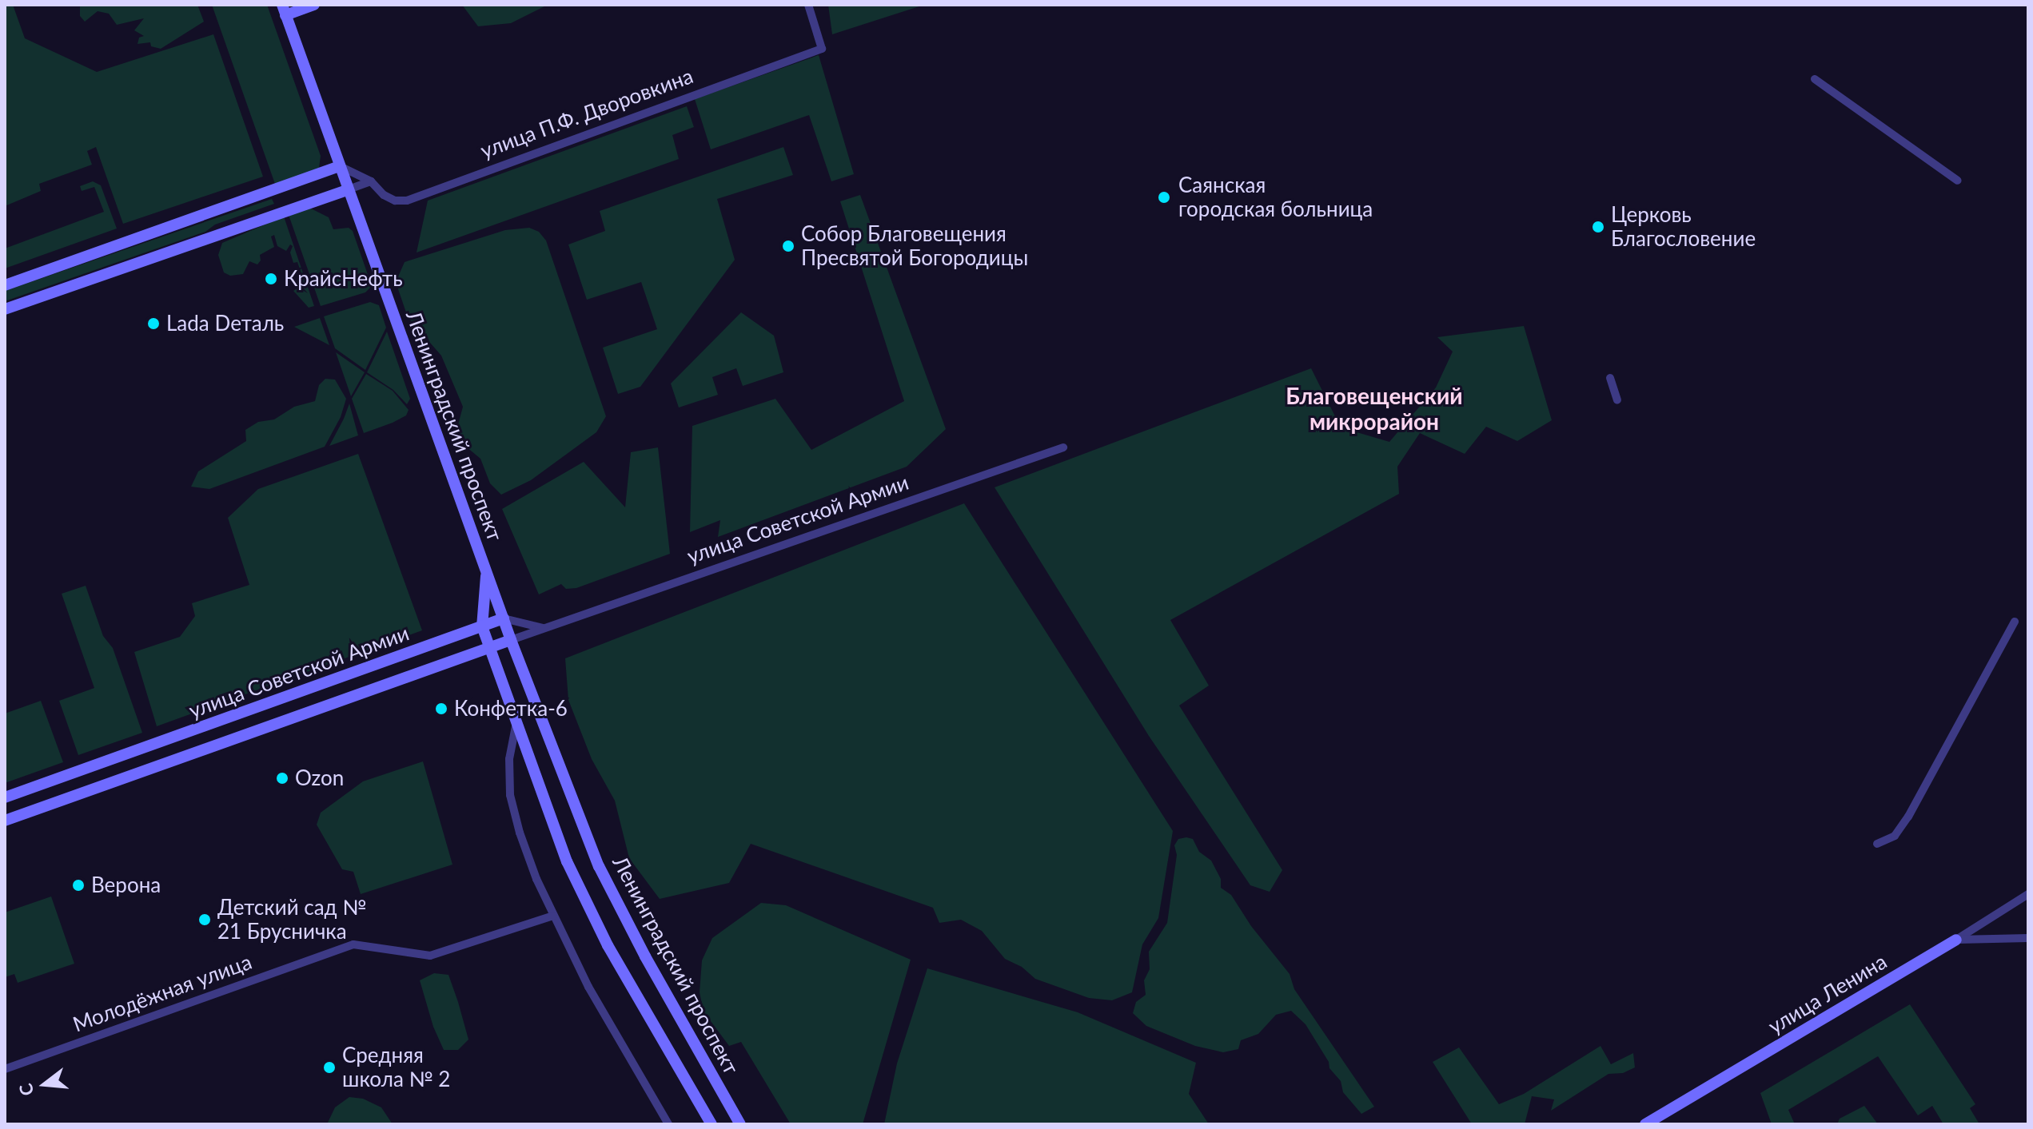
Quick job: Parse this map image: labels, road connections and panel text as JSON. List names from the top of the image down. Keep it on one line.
{"streets":{"street":["улица П.Ф. Дворовкина","Ленинградский проспект","улица Советской Армии","Молодёжная улица","улица Ленина"]},"crossings":[["улица П.Ф. Дворовкина","Ленинградский проспект"],["Ленинградский проспект","улица Советской Армии"]],"districts":["Благовещенский микрорайон"],"places":["Саянская городская больница","Церковь Благословение","Собор Благовещения Пресвятой Богородицы","КрайсНефть","Lada Dеталь","Конфетка-6","Ozon","Верона","Детский сад № 21 Брусничка","Средняя школа № 2"],"north":"left"}
